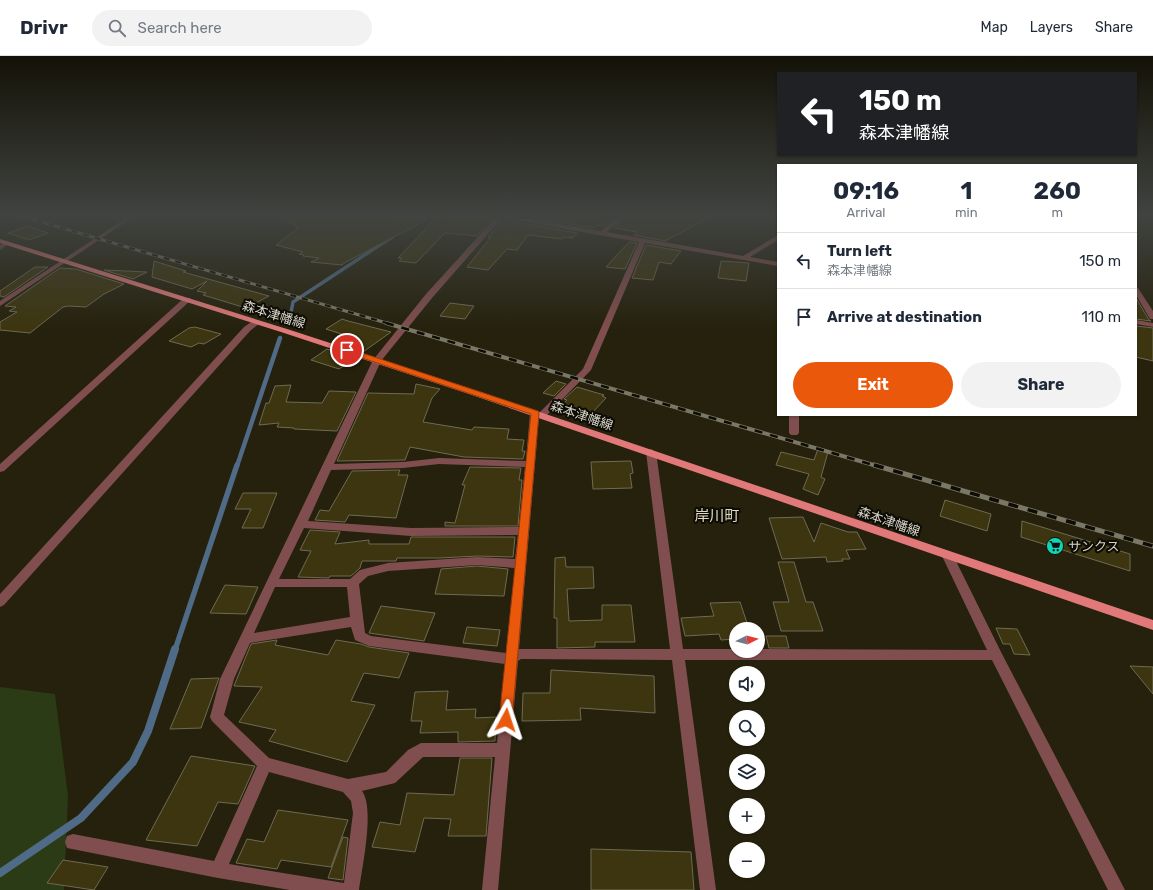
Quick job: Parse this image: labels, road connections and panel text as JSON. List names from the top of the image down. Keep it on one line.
{"streets":{"main road":["森本津幡線"]},"districts":["岸川町"],"places":{"supermarket":["サンクス"]},"north":"right","page":{"header":"Drivr","search":"Search here","nav":["Map","Layers","Share"],"turn":["150 m","森本津幡線"],"eta":["09:16","Arrival","1","min","260","m"],"list":[{"name":"Turn left","note":"森本津幡線","value":"150 m"},{"name":"Arrive at destination","value":"110 m"}],"buttons":["Exit","Share"],"map_buttons":["+","−"]}}
